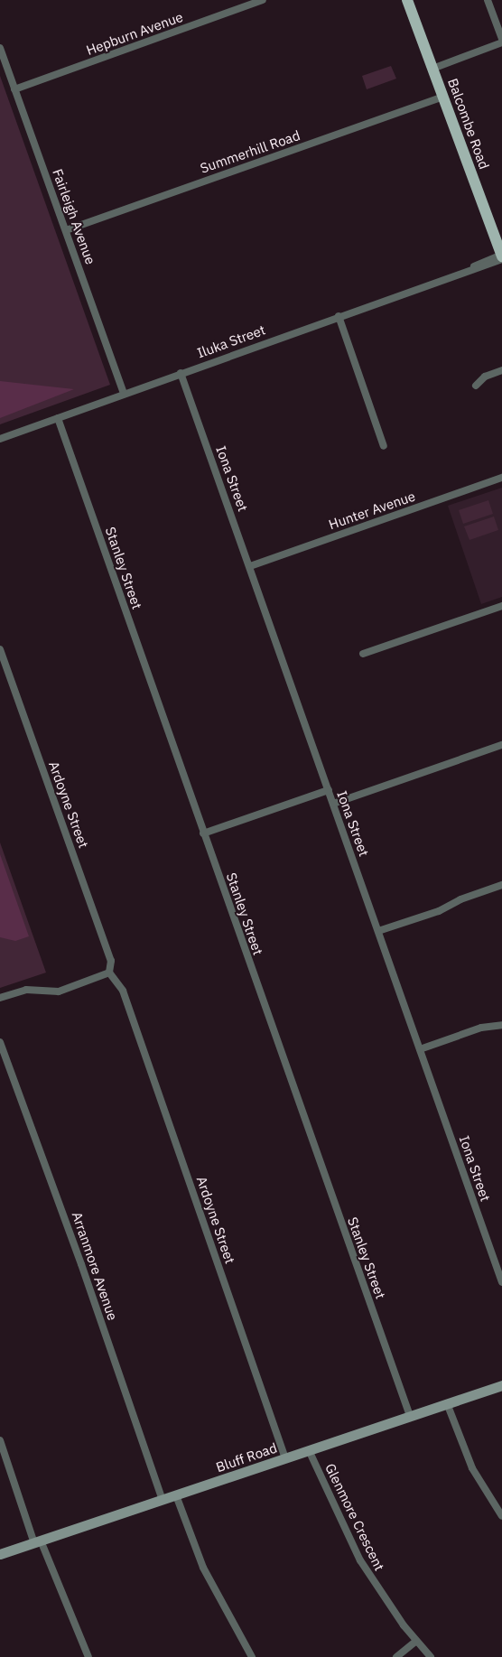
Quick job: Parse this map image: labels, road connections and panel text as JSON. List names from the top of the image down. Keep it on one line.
{"streets":{"main road":["Balcombe Road","Bluff Road"],"street":["Hepburn Avenue","Summerhill Road","Fairleigh Avenue","Iluka Street","Iona Street","Hunter Avenue","Stanley Street","Ardoyne Street","Arranmore Avenue","Glenmore Crescent"]},"crossings":[["Hepburn Avenue","Fairleigh Avenue"],["Balcombe Road","Summerhill Road"],["Balcombe Road","Iluka Street"],["Summerhill Road","Fairleigh Avenue"],["Fairleigh Avenue","Iluka Street"],["Iluka Street","Iona Street"],["Iluka Street","Stanley Street"],["Iona Street","Hunter Avenue"],["Stanley Street","Bluff Road"],["Ardoyne Street","Bluff Road"],["Arranmore Avenue","Bluff Road"],["Bluff Road","Glenmore Crescent"]]}
